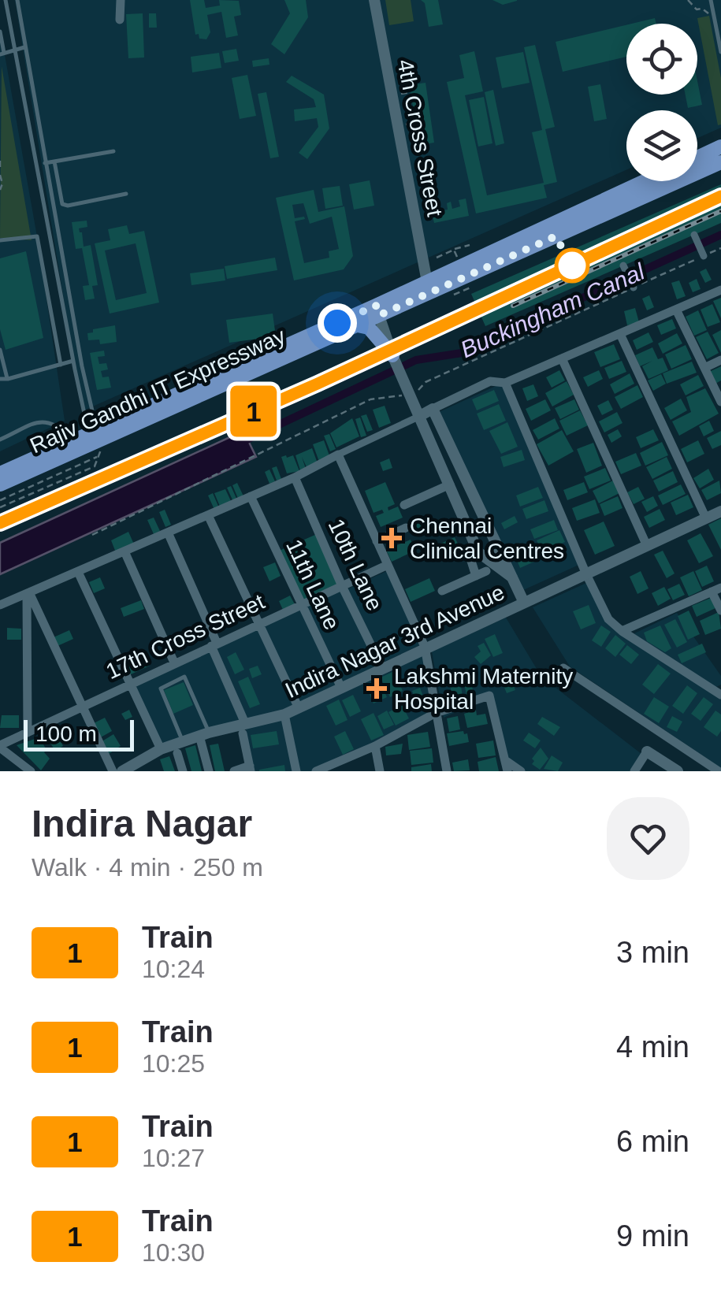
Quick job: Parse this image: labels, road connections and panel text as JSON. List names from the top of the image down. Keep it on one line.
{"streets":{"main road":["Rajiv Gandhi IT Expressway"],"street":["4th Cross Street","10th Lane","11th Lane","17th Cross Street","Indira Nagar 3rd Avenue"]},"crossings":[["4th Cross Street","Rajiv Gandhi IT Expressway"],["10th Lane","17th Cross Street"],["10th Lane","Indira Nagar 3rd Avenue"],["11th Lane","17th Cross Street"],["11th Lane","Indira Nagar 3rd Avenue"]],"water":["Buckingham Canal"],"places":{"health":["Chennai Clinical Centres","Lakshmi Maternity Hospital"]},"scale_bar":"100 m","page":{"on_map":"1","scale":"100 m","heading":["Indira Nagar","Walk · 4 min · 250 m"],"list":[{"mark":"1","name":"Train","note":"10:24","value":"3 min"},{"mark":"1","name":"Train","note":"10:25","value":"4 min"},{"mark":"1","name":"Train","note":"10:27","value":"6 min"},{"mark":"1","name":"Train","note":"10:30","value":"9 min"}]}}
